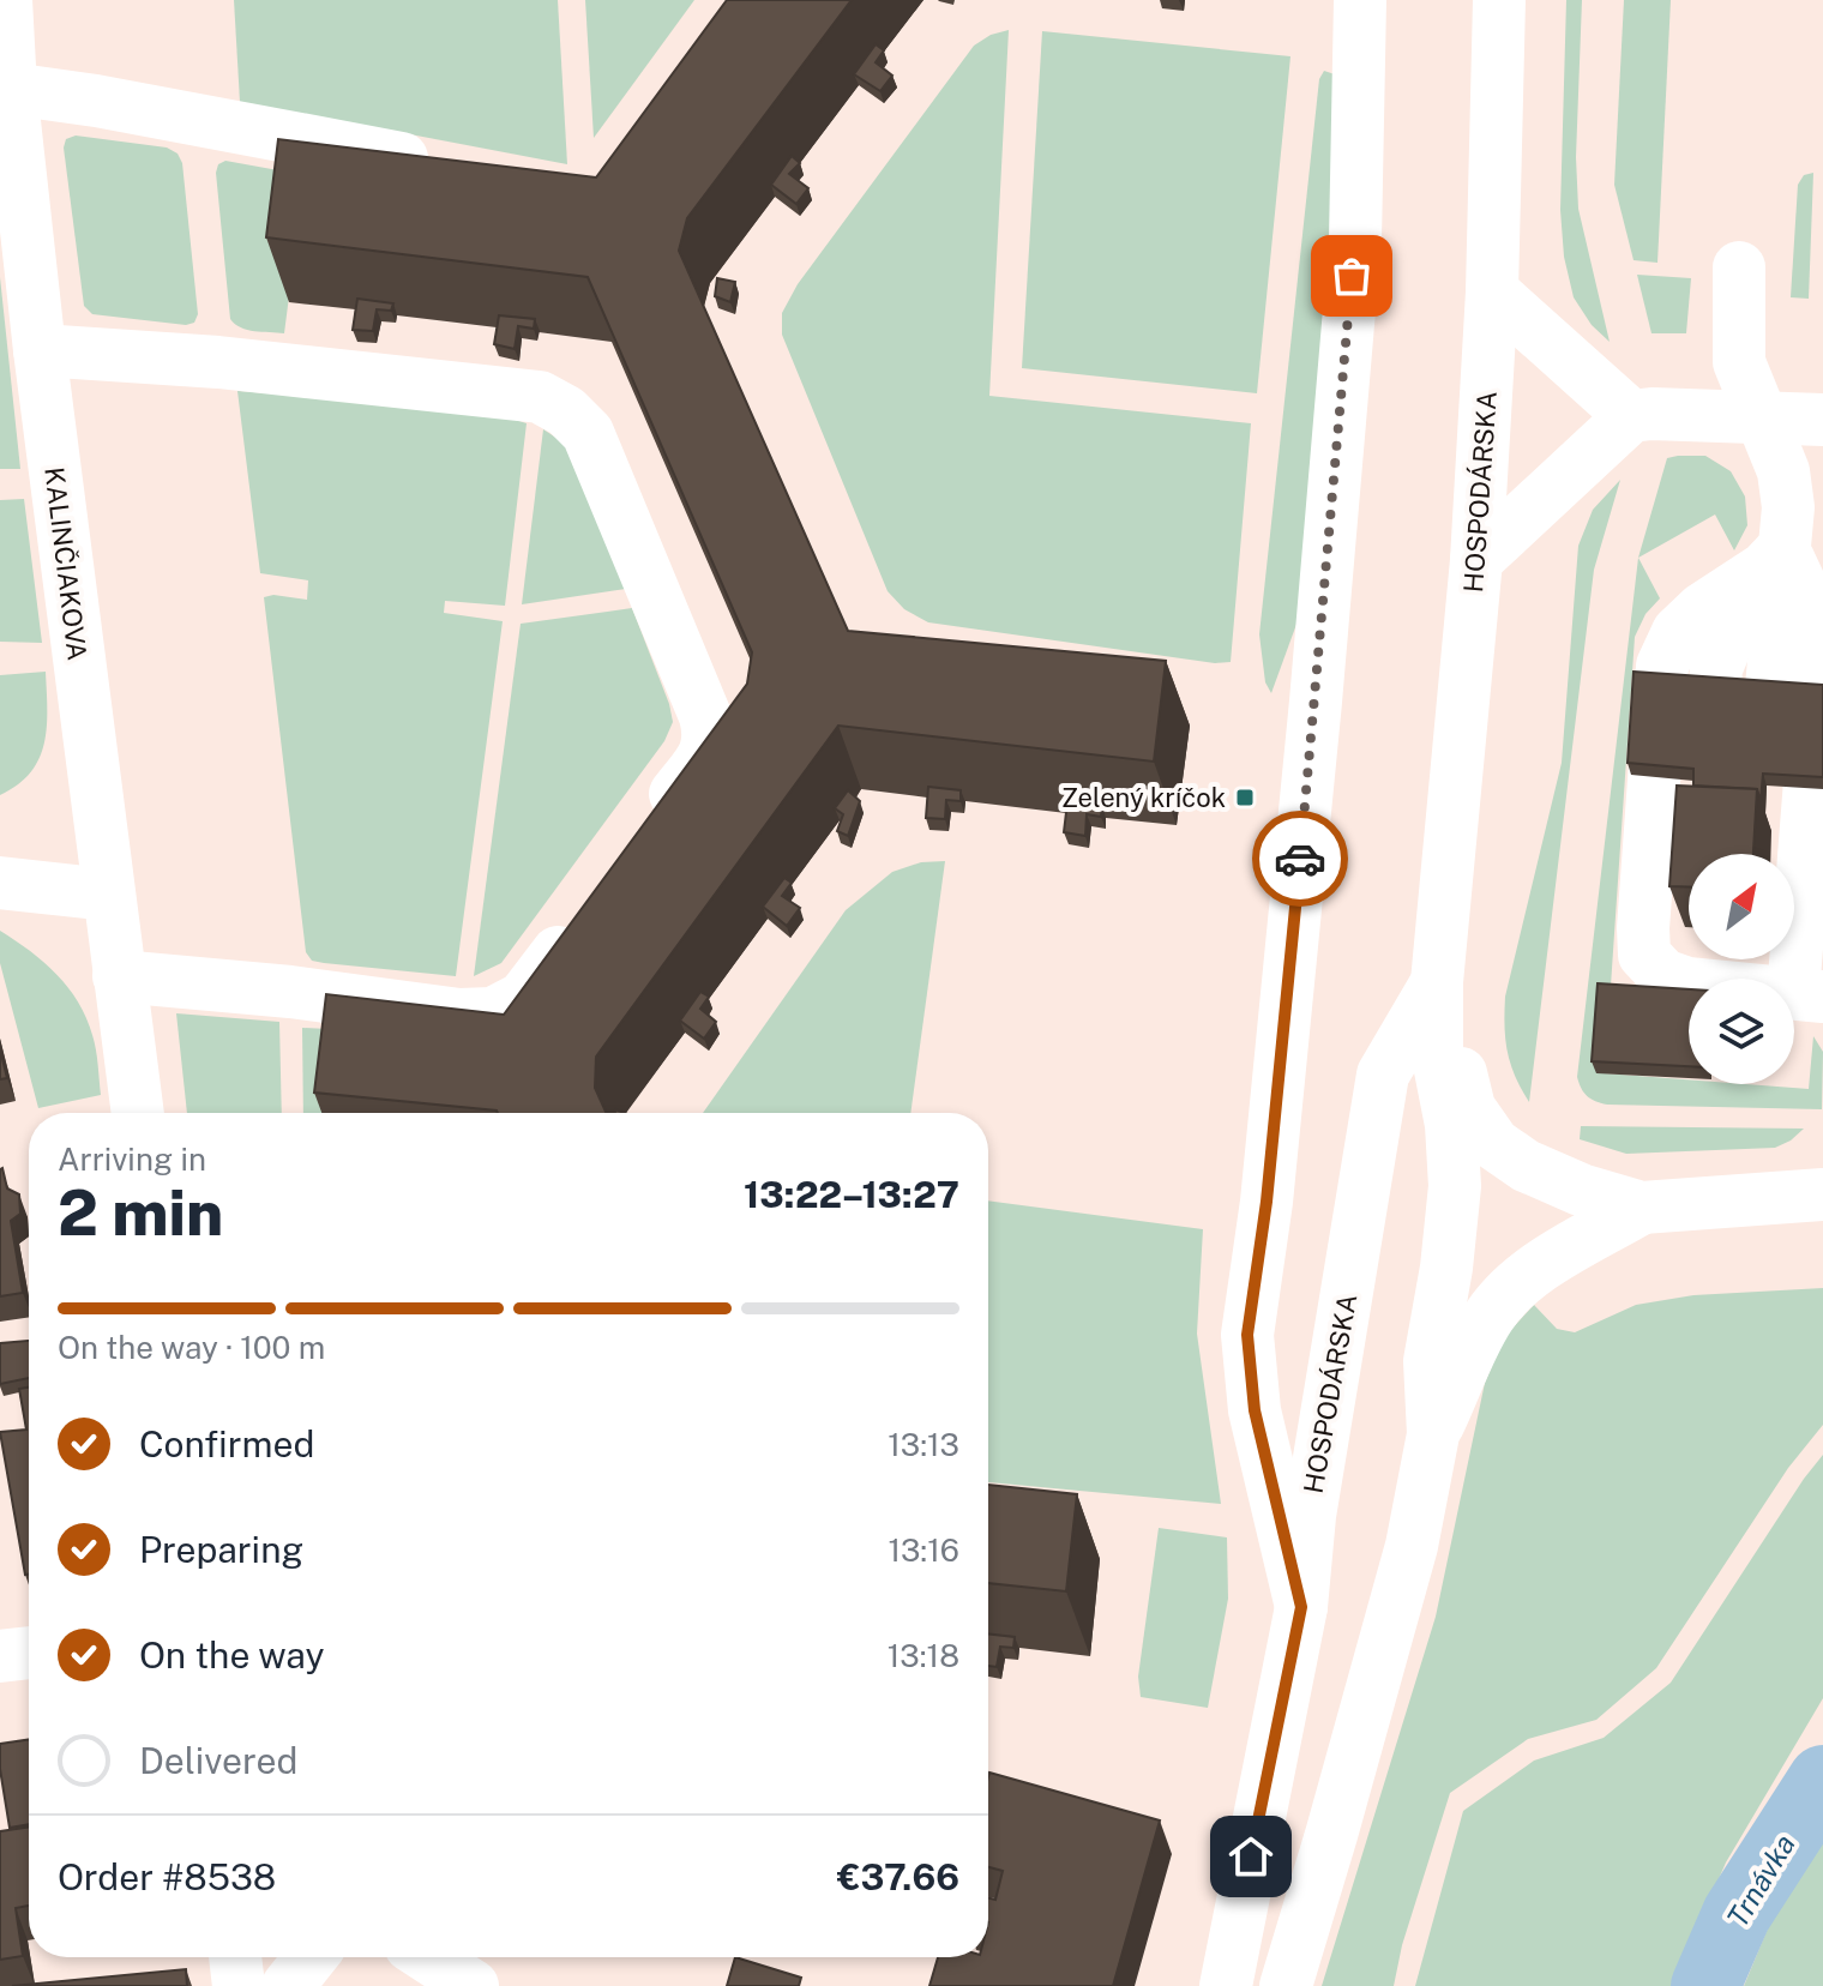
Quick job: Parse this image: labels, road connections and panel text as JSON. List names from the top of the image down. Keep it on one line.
{"streets":{"street":["HOSPODÁRSKA","KALINČIAKOVA"]},"water":["Trnávka"],"places":{"transit":["Zelený kríčok"]},"north":"top right","page":{"heading":["2 min","Arriving in","13:22–13:27"],"panel":["Order #8538","€37.66"],"bar":"On the way · 100 m","list":[["Confirmed","13:13"],["Preparing","13:16"],["On the way","13:18"],"Delivered"]}}
